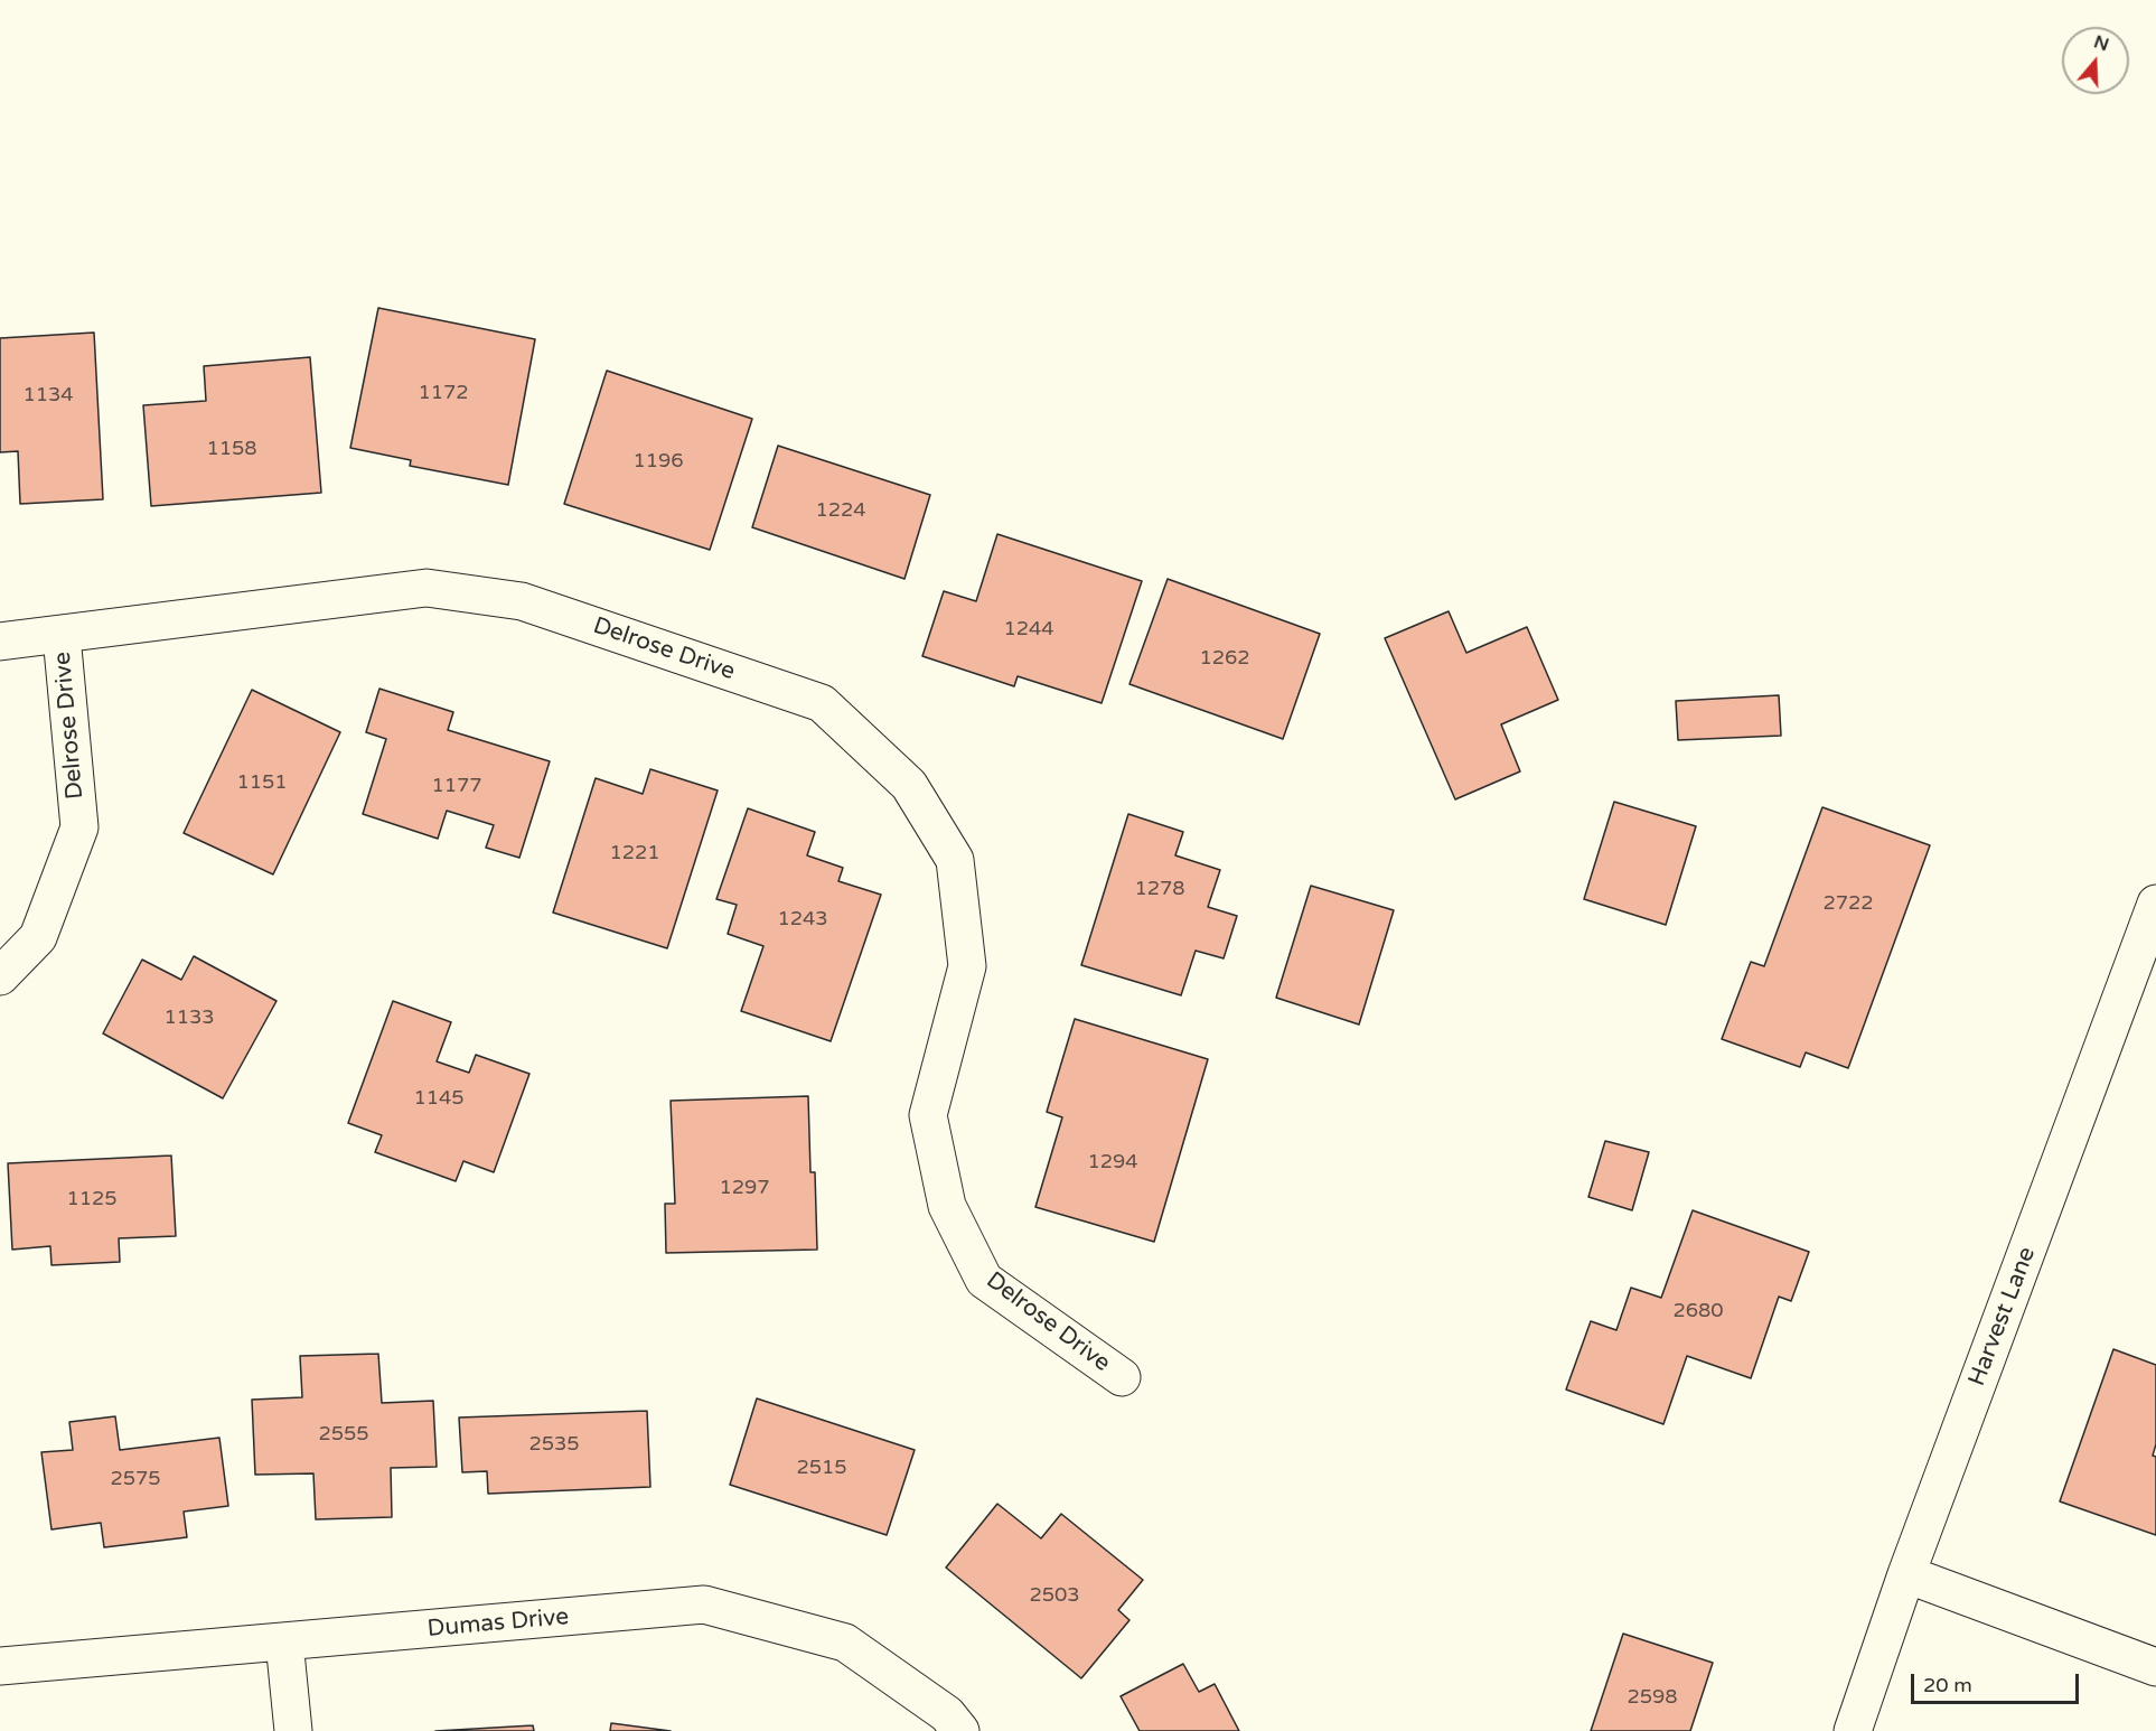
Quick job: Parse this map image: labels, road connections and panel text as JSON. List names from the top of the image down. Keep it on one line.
{"streets":{"street":["Delrose Drive","Harvest Lane","Dumas Drive"]},"house_numbers":["1172","1134","1158","1196","1224","1244","1262","1151","1177","1221","1278","2722","1243","1133","1145","1294","1297","1125","2680","2555","2535","2515","2575","2503","2598"],"scale_bar":"20 m","north":"top"}
